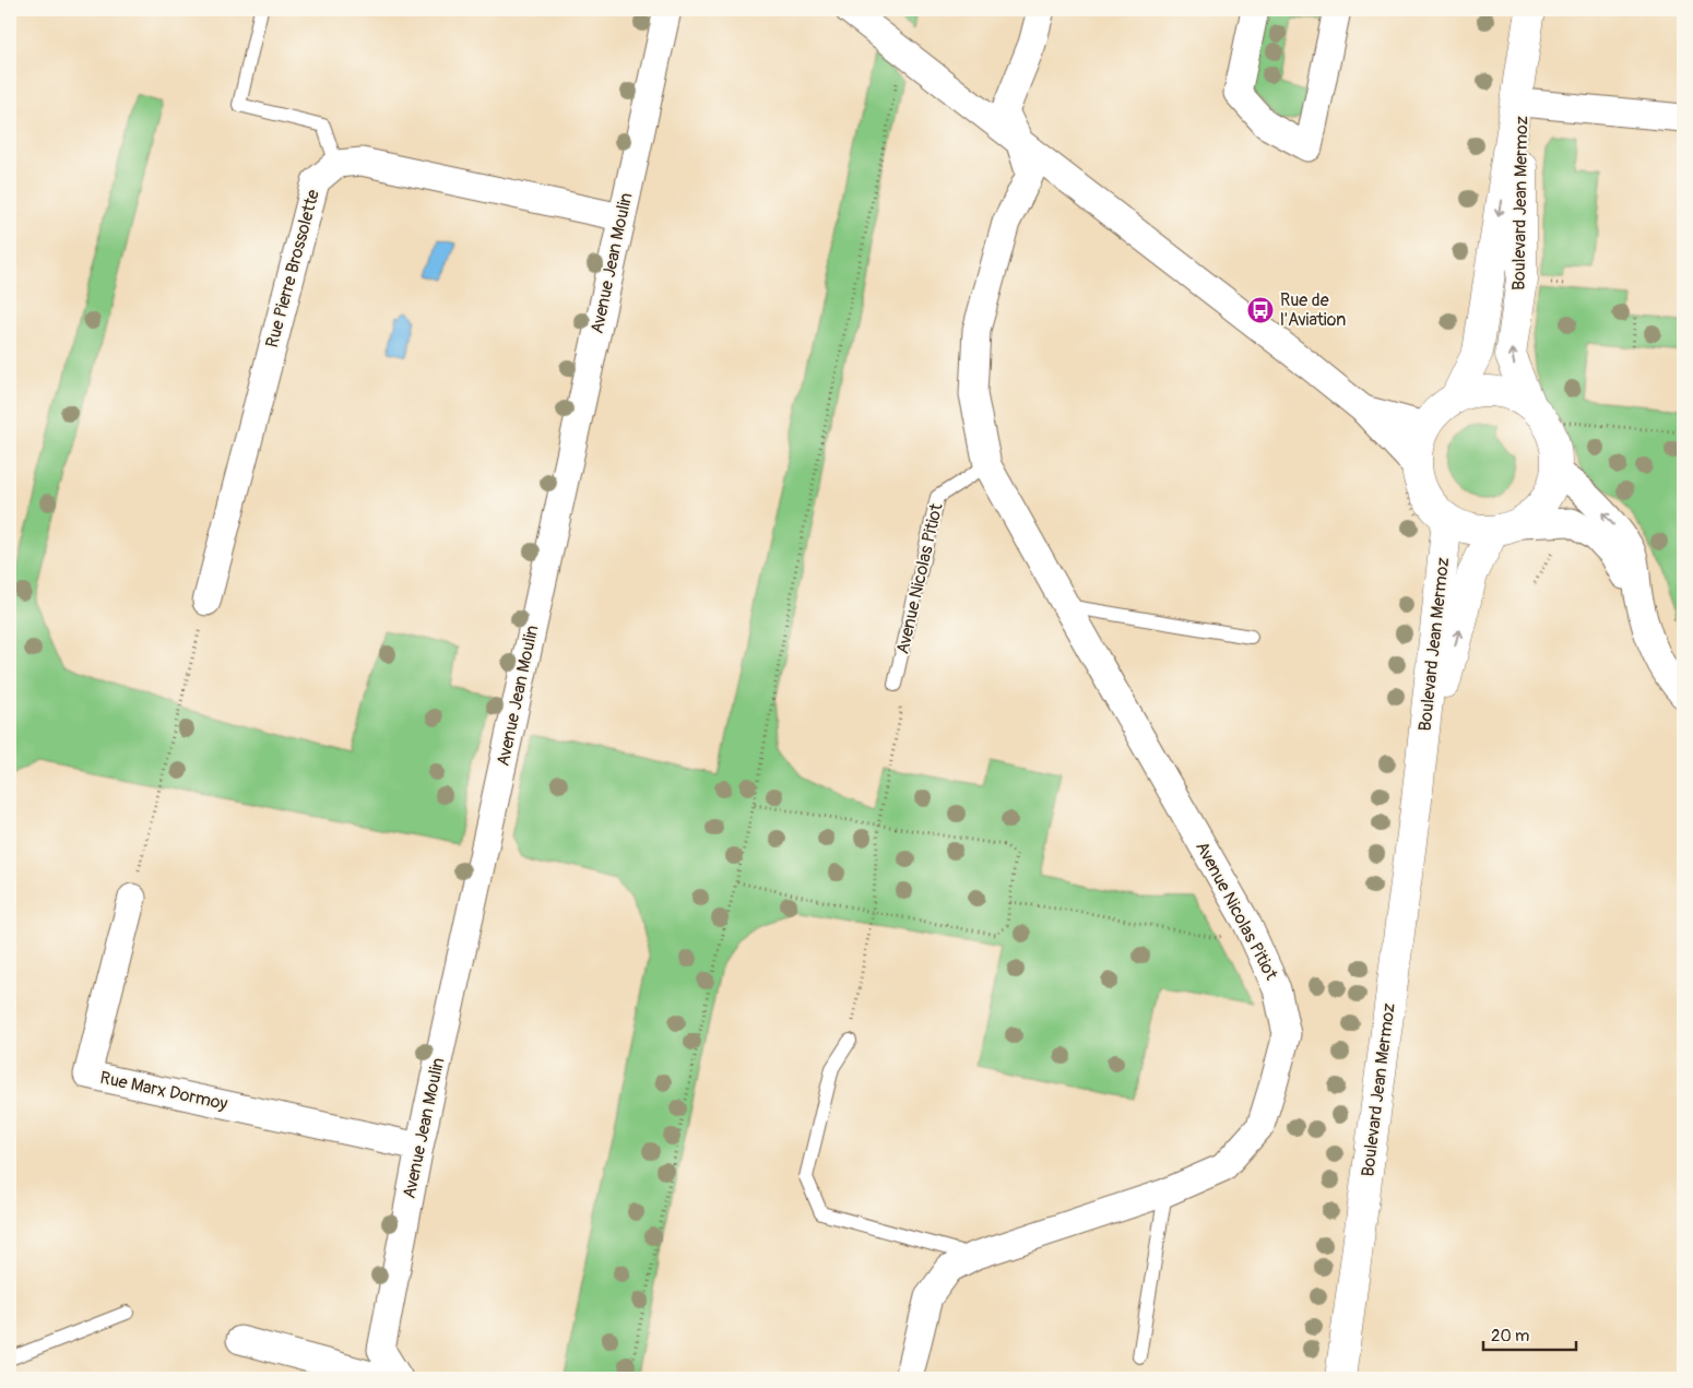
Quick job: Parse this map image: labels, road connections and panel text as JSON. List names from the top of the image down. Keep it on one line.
{"streets":{"main road":["Boulevard Jean Mermoz"],"street":["Avenue Jean Moulin","Rue Pierre Brossolette","Avenue Nicolas Pitiot","Rue Marx Dormoy"]},"crossings":[["Avenue Jean Moulin","Rue Marx Dormoy"]],"places":{"bus stop":["Rue de l'Aviation"]},"scale_bar":"20 m"}
